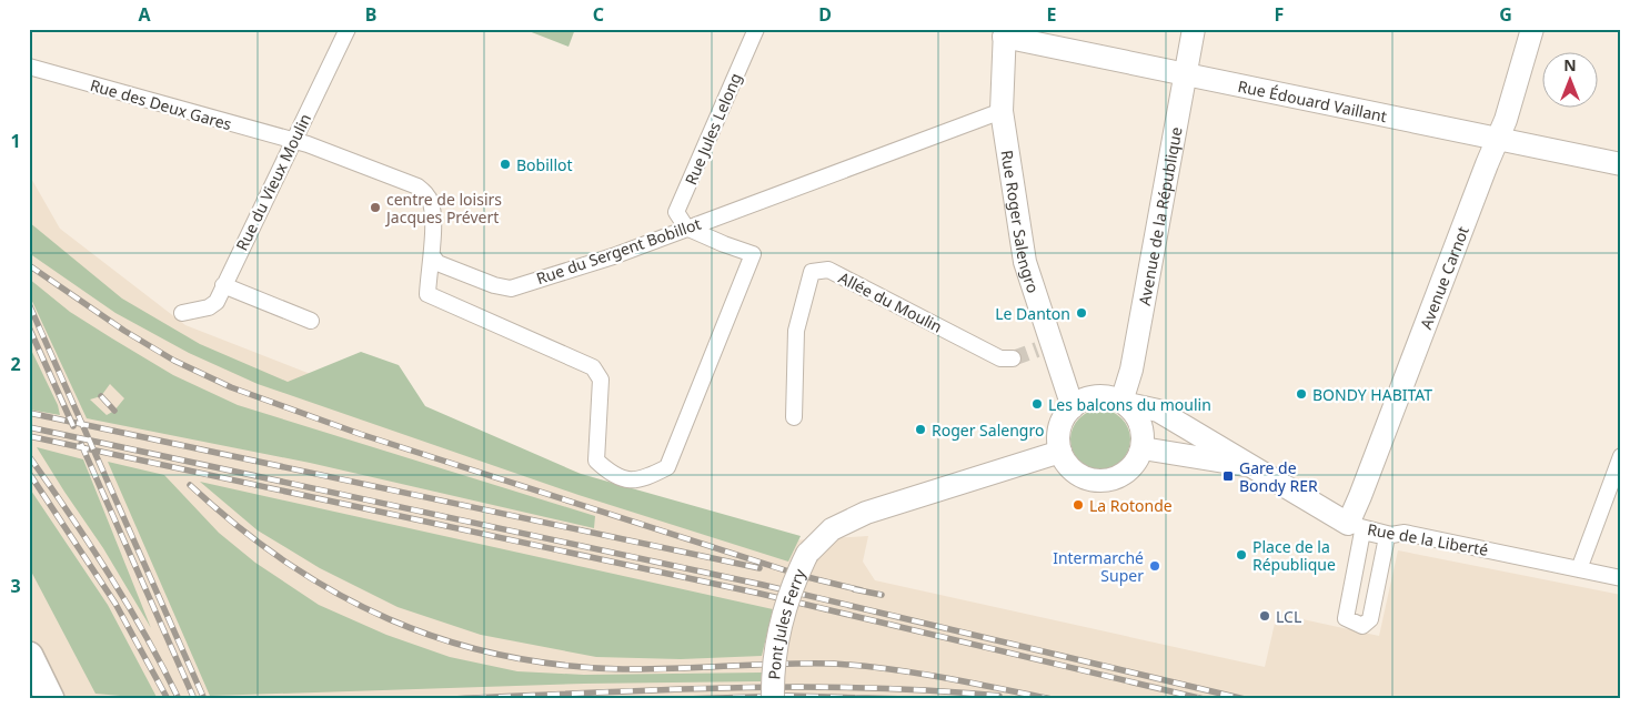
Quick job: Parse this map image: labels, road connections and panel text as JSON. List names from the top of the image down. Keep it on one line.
{"streets":{"street":["Rue Édouard Vaillant","Rue des Deux Gares","Rue Jules Lelong","Rue du Vieux Moulin","Avenue de la République","Rue Roger Salengro","Rue du Sergent Bobillot","Avenue Carnot","Allée du Moulin","Rue de la Liberté","Pont Jules Ferry"]},"crossings":[["Rue Édouard Vaillant","Avenue de la République"],["Rue Édouard Vaillant","Rue Roger Salengro"],["Rue Édouard Vaillant","Avenue Carnot"],["Rue des Deux Gares","Rue du Vieux Moulin"],["Rue Jules Lelong","Rue du Sergent Bobillot"],["Avenue de la République","Rue Roger Salengro"],["Avenue de la République","Rue de la Liberté"],["Avenue de la République","Pont Jules Ferry"],["Rue Roger Salengro","Rue du Sergent Bobillot"],["Rue Roger Salengro","Rue de la Liberté"],["Rue Roger Salengro","Pont Jules Ferry"],["Avenue Carnot","Rue de la Liberté"],["Rue de la Liberté","Pont Jules Ferry"]],"places":{"other":["Bobillot","centre de loisirs Jacques Prévert","Le Danton","BONDY HABITAT","Les balcons du moulin","Roger Salengro","La Rotonde","Place de la République","Intermarché Super","LCL"],"transit":["Gare de Bondy RER"]},"north":"top","grid":{"columns":["A","B","C","D","E","F","G"],"rows":["1","2","3"]}}
